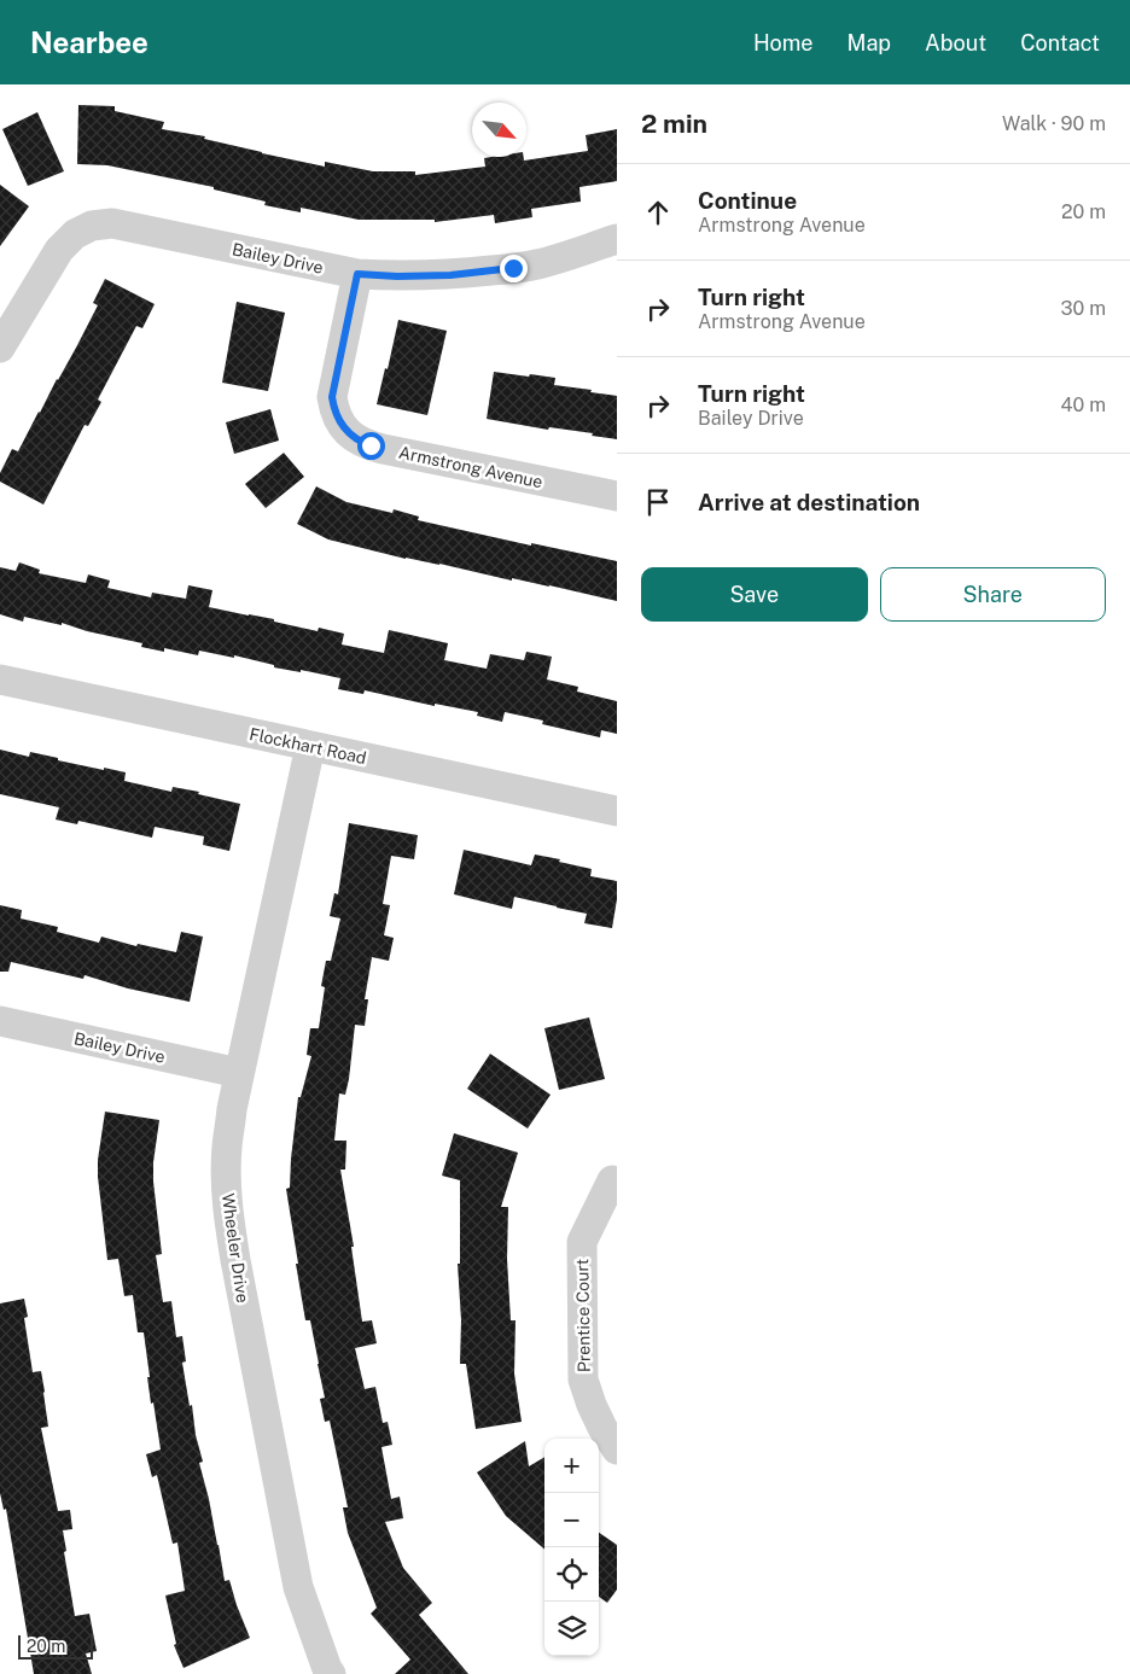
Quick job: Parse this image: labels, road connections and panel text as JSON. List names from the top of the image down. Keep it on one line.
{"streets":{"street":["Bailey Drive","Armstrong Avenue","Flockhart Road","Wheeler Drive","Prentice Court"]},"crossings":[["Bailey Drive","Armstrong Avenue"],["Bailey Drive","Wheeler Drive"],["Flockhart Road","Wheeler Drive"]],"scale_bar":"20 m","north":"bottom right","page":{"header":"Nearbee","nav":["Home","Map","About","Contact"],"heading":["2 min","Walk · 90 m"],"list":[["Continue","Armstrong Avenue","20 m"],["Turn right","Armstrong Avenue","30 m"],["Turn right","Bailey Drive","40 m"],"Arrive at destination"],"buttons":["Save","Share"],"map_buttons":["+","−"],"scale":"20 m"}}
